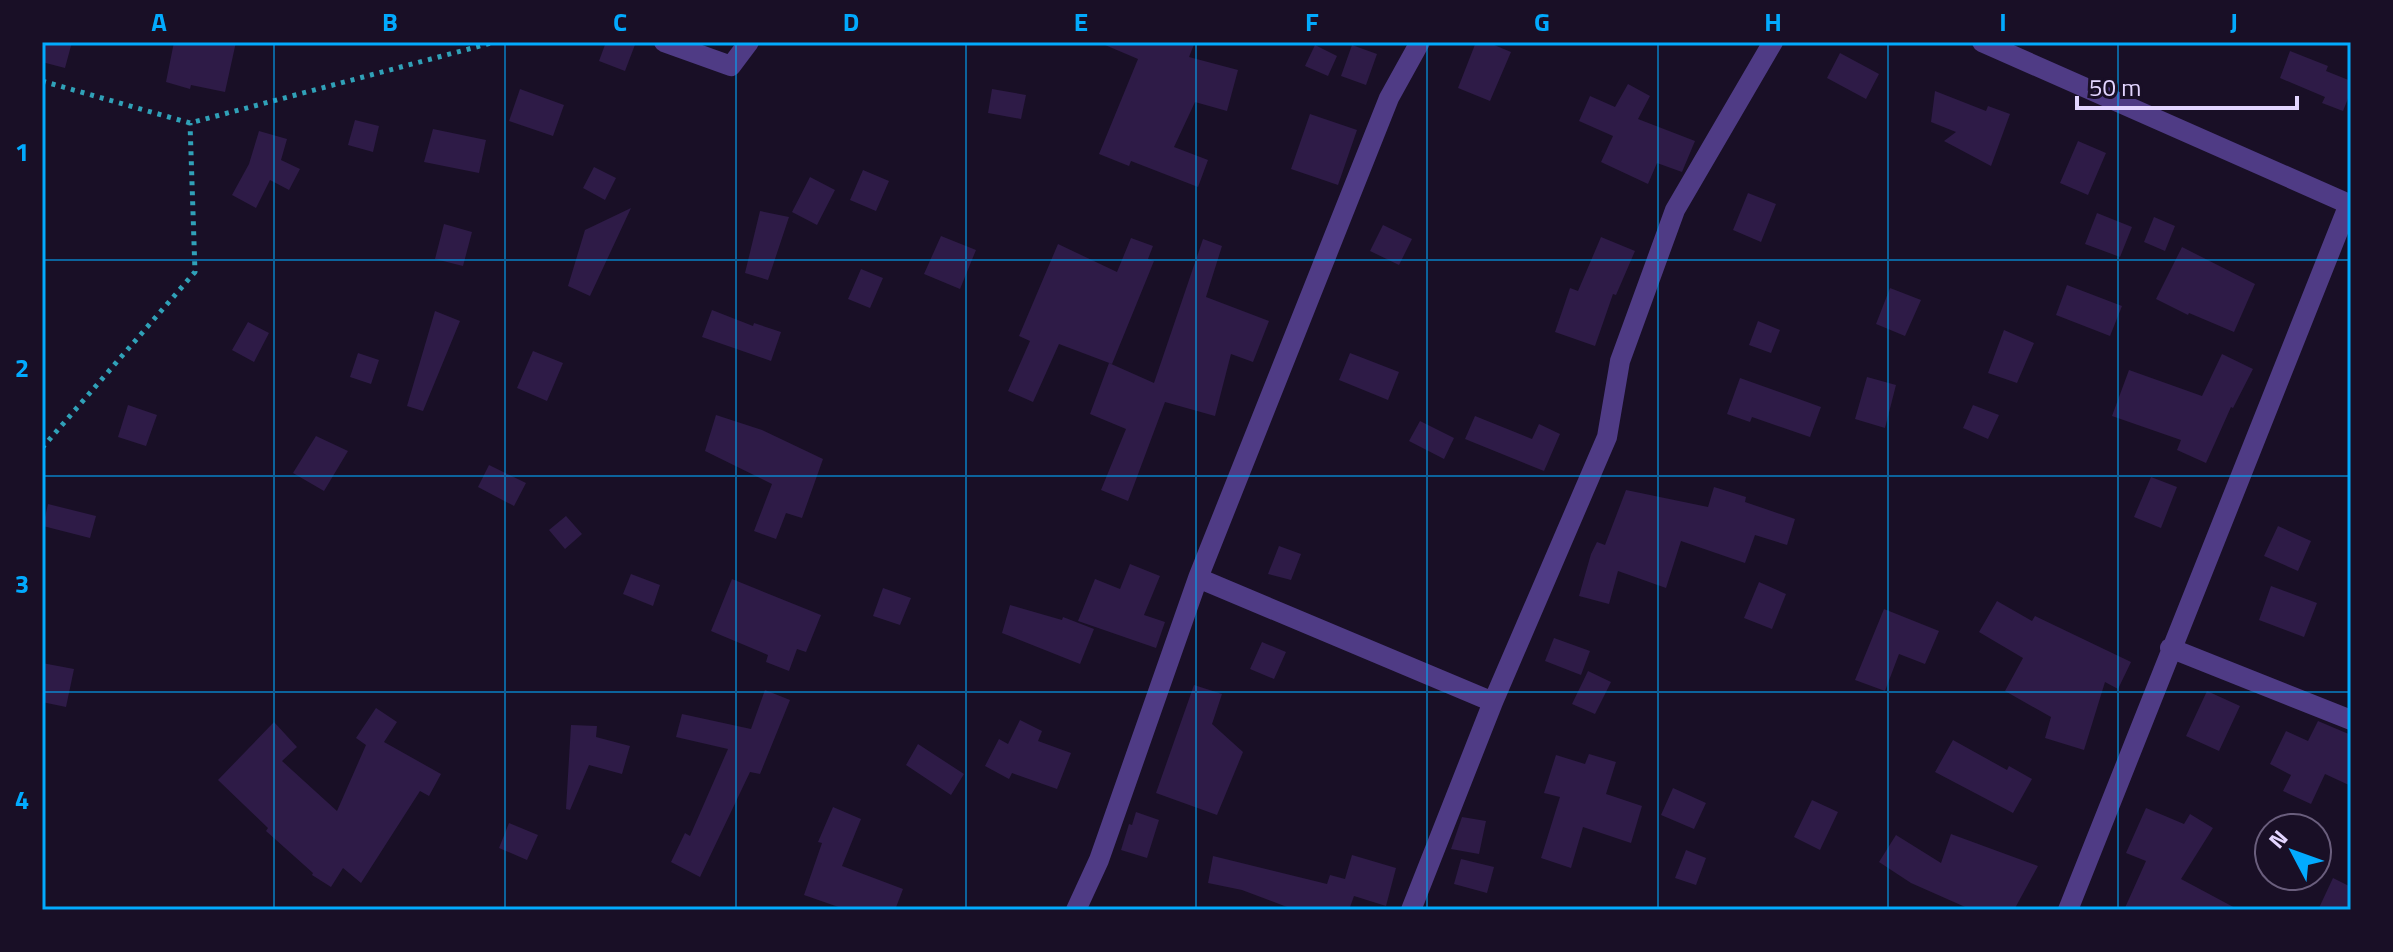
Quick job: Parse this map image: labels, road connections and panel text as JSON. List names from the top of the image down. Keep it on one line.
{"scale_bar":"50 m","north":"top left","grid":{"columns":["A","B","C","D","E","F","G","H","I","J"],"rows":["1","2","3","4"]}}
